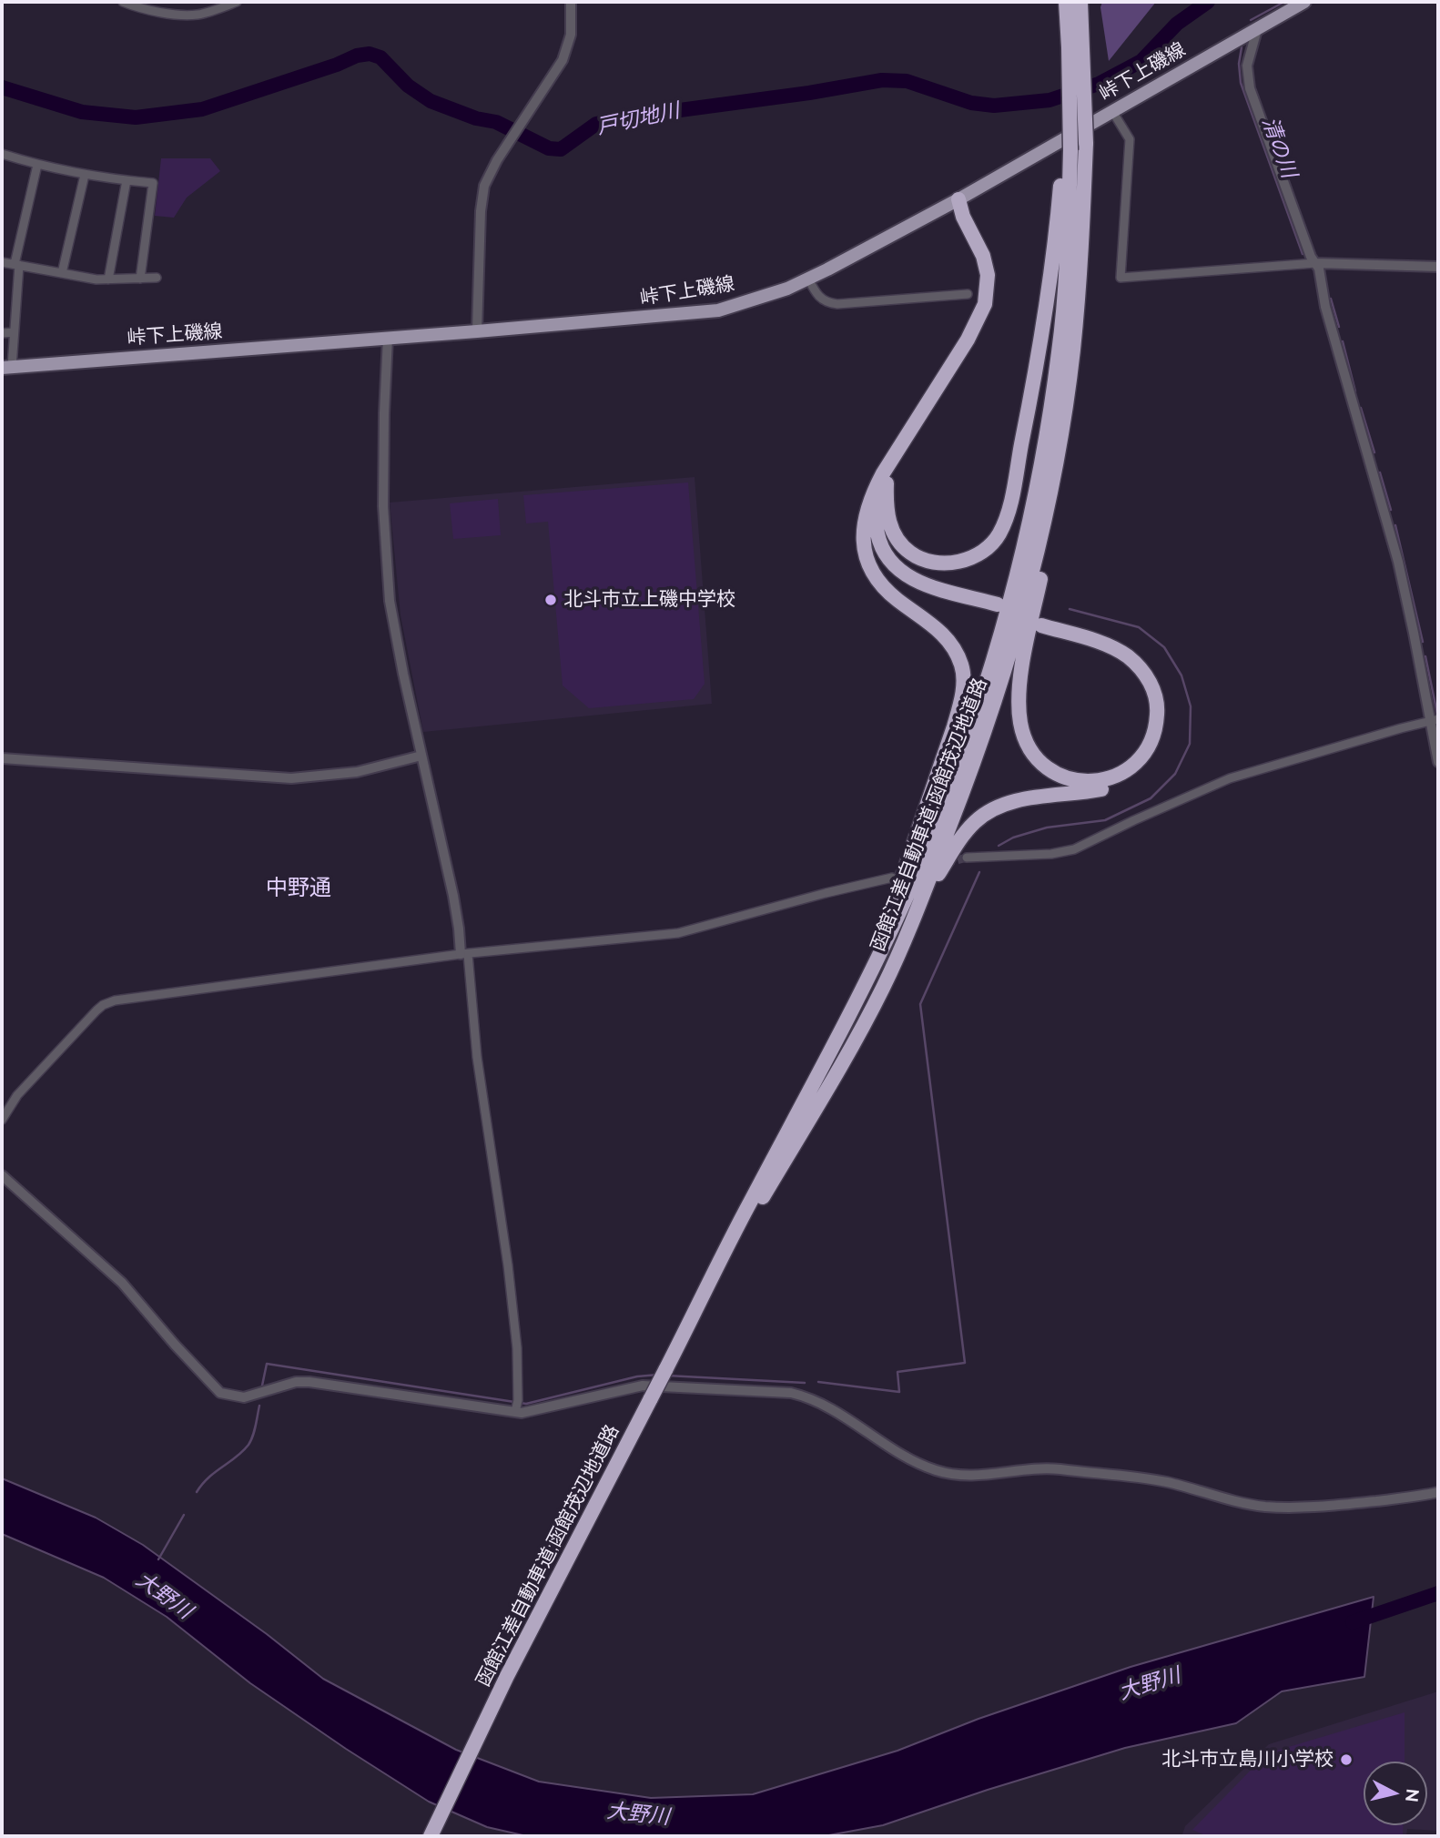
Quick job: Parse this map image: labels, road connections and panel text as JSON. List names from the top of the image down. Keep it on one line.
{"streets":{"highway":["函館江差自動車道;函館茂辺地道路"],"main road":["峠下上磯線"]},"districts":["中野通"],"water":["戸切地川","清の川","大野川"],"places":["北斗市立上磯中学校","北斗市立島川小学校"],"north":"right"}
